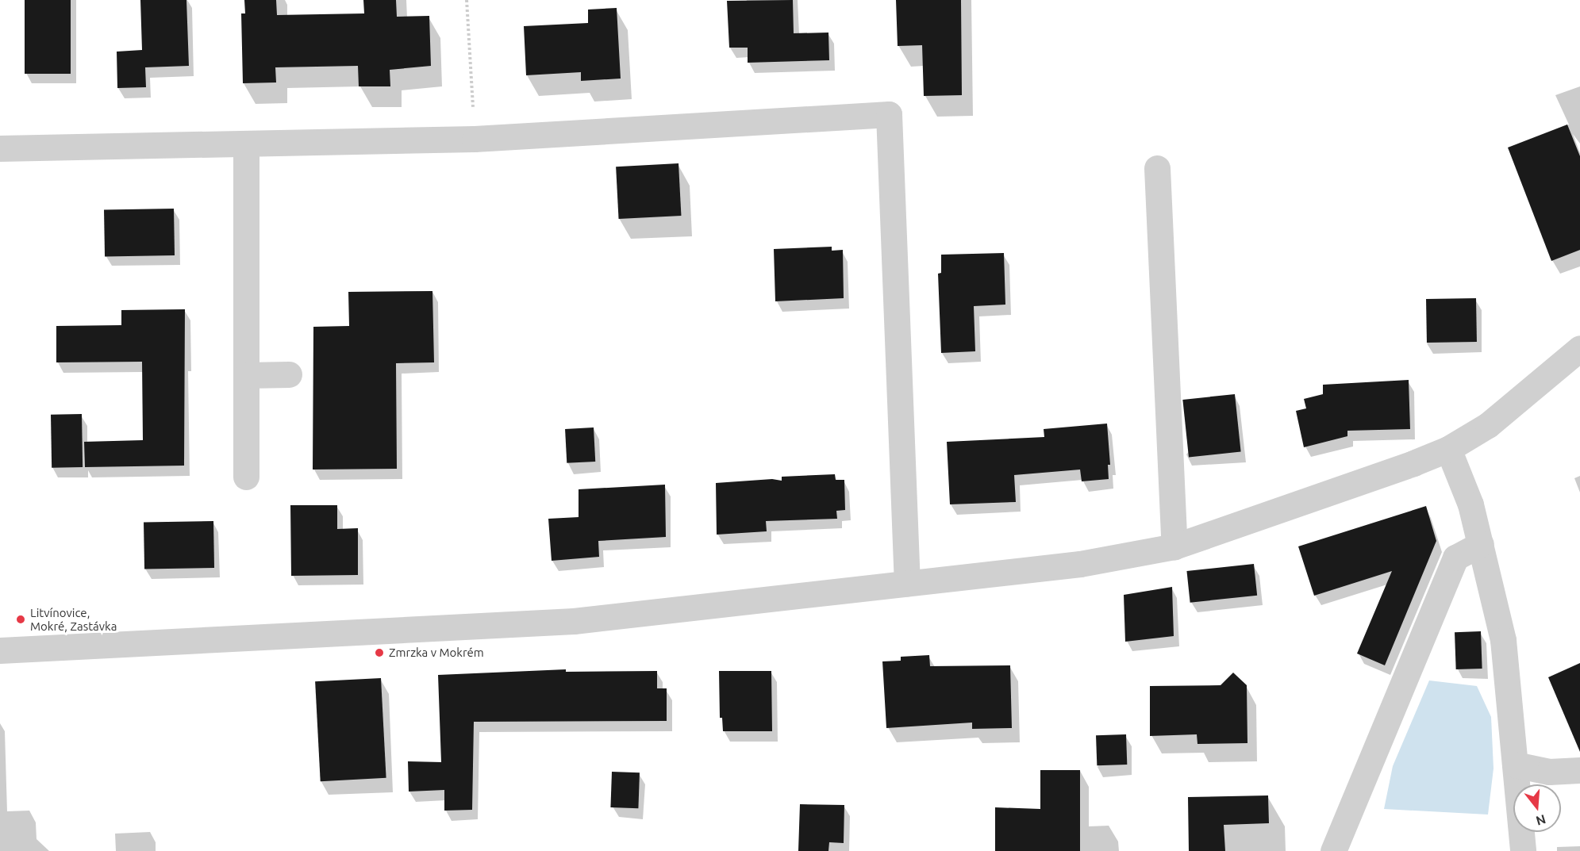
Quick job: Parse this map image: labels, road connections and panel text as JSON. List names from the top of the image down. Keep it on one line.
{"places":["Litvínovice, Mokré, Zastávka","Zmrzka v Mokrém"],"north":"bottom"}
